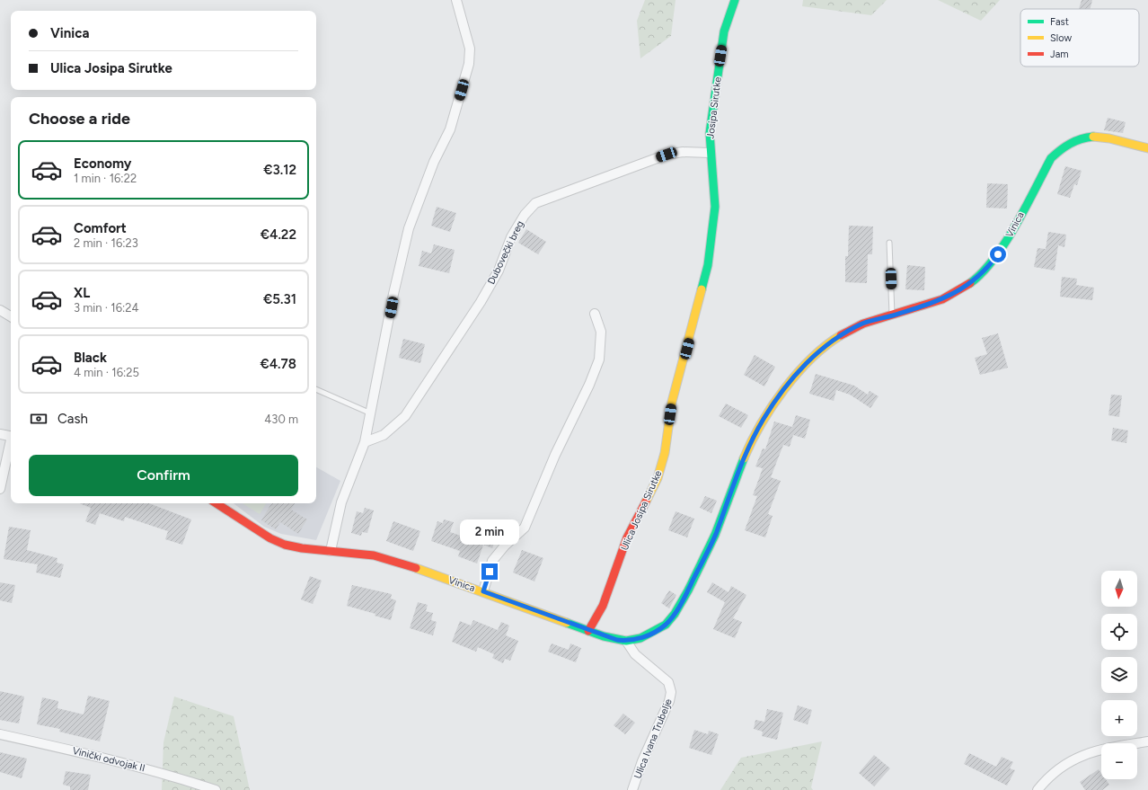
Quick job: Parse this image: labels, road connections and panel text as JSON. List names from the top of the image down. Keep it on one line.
{"streets":{"street":["Josipa Sirutke","Vinica","Dubovečki breg","Ulica Josipa Sirutke","Ulica Ivana Trubelje","Vinički odvojak II"]},"crossings":[["Josipa Sirutke","Dubovečki breg"],["Josipa Sirutke","Ulica Josipa Sirutke"],["Vinica","Ulica Josipa Sirutke"],["Vinica","Ulica Ivana Trubelje"],["Dubovečki breg","Ulica Josipa Sirutke"]],"legend":["Fast","Slow","Jam"],"north":"bottom","page":{"banner":["Vinica","Ulica Josipa Sirutke"],"heading":"Choose a ride","list":[{"name":"Economy","note":"1 min · 16:22","value":"€3.12"},{"name":"Comfort","note":"2 min · 16:23","value":"€4.22"},{"name":"XL","note":"3 min · 16:24","value":"€5.31"},{"name":"Black","note":"4 min · 16:25","value":"€4.78"}],"pay":["Cash","430 m"],"buttons":"Confirm","bubble":"2 min","map_buttons":["+","−"]}}
